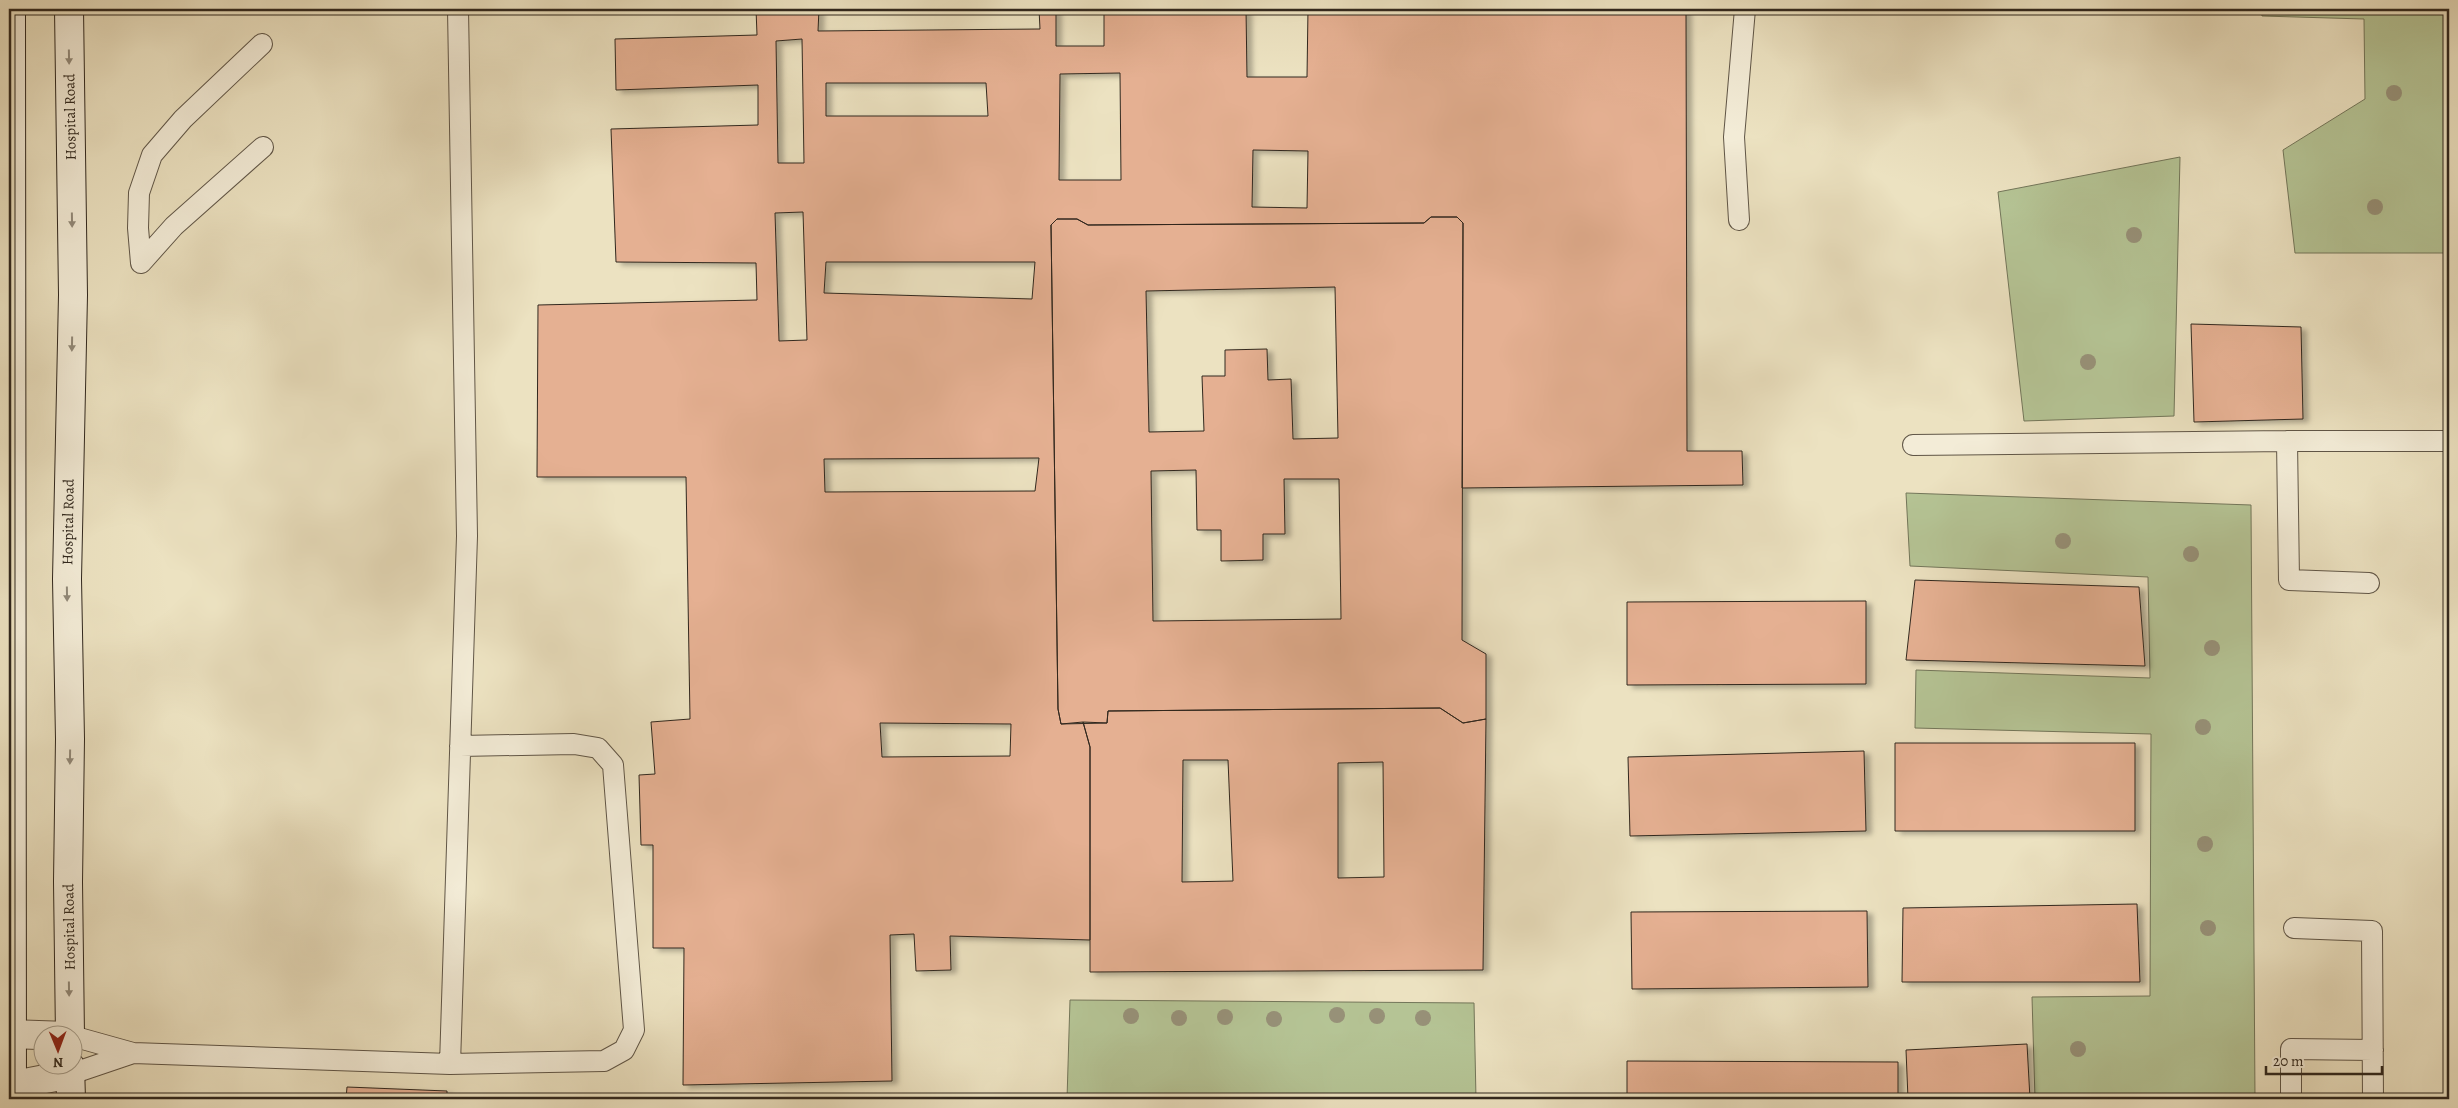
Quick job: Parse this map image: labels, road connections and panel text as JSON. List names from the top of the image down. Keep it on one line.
{"streets":{"street":["Hospital Road"]},"scale_bar":"20 m","north":"bottom"}
